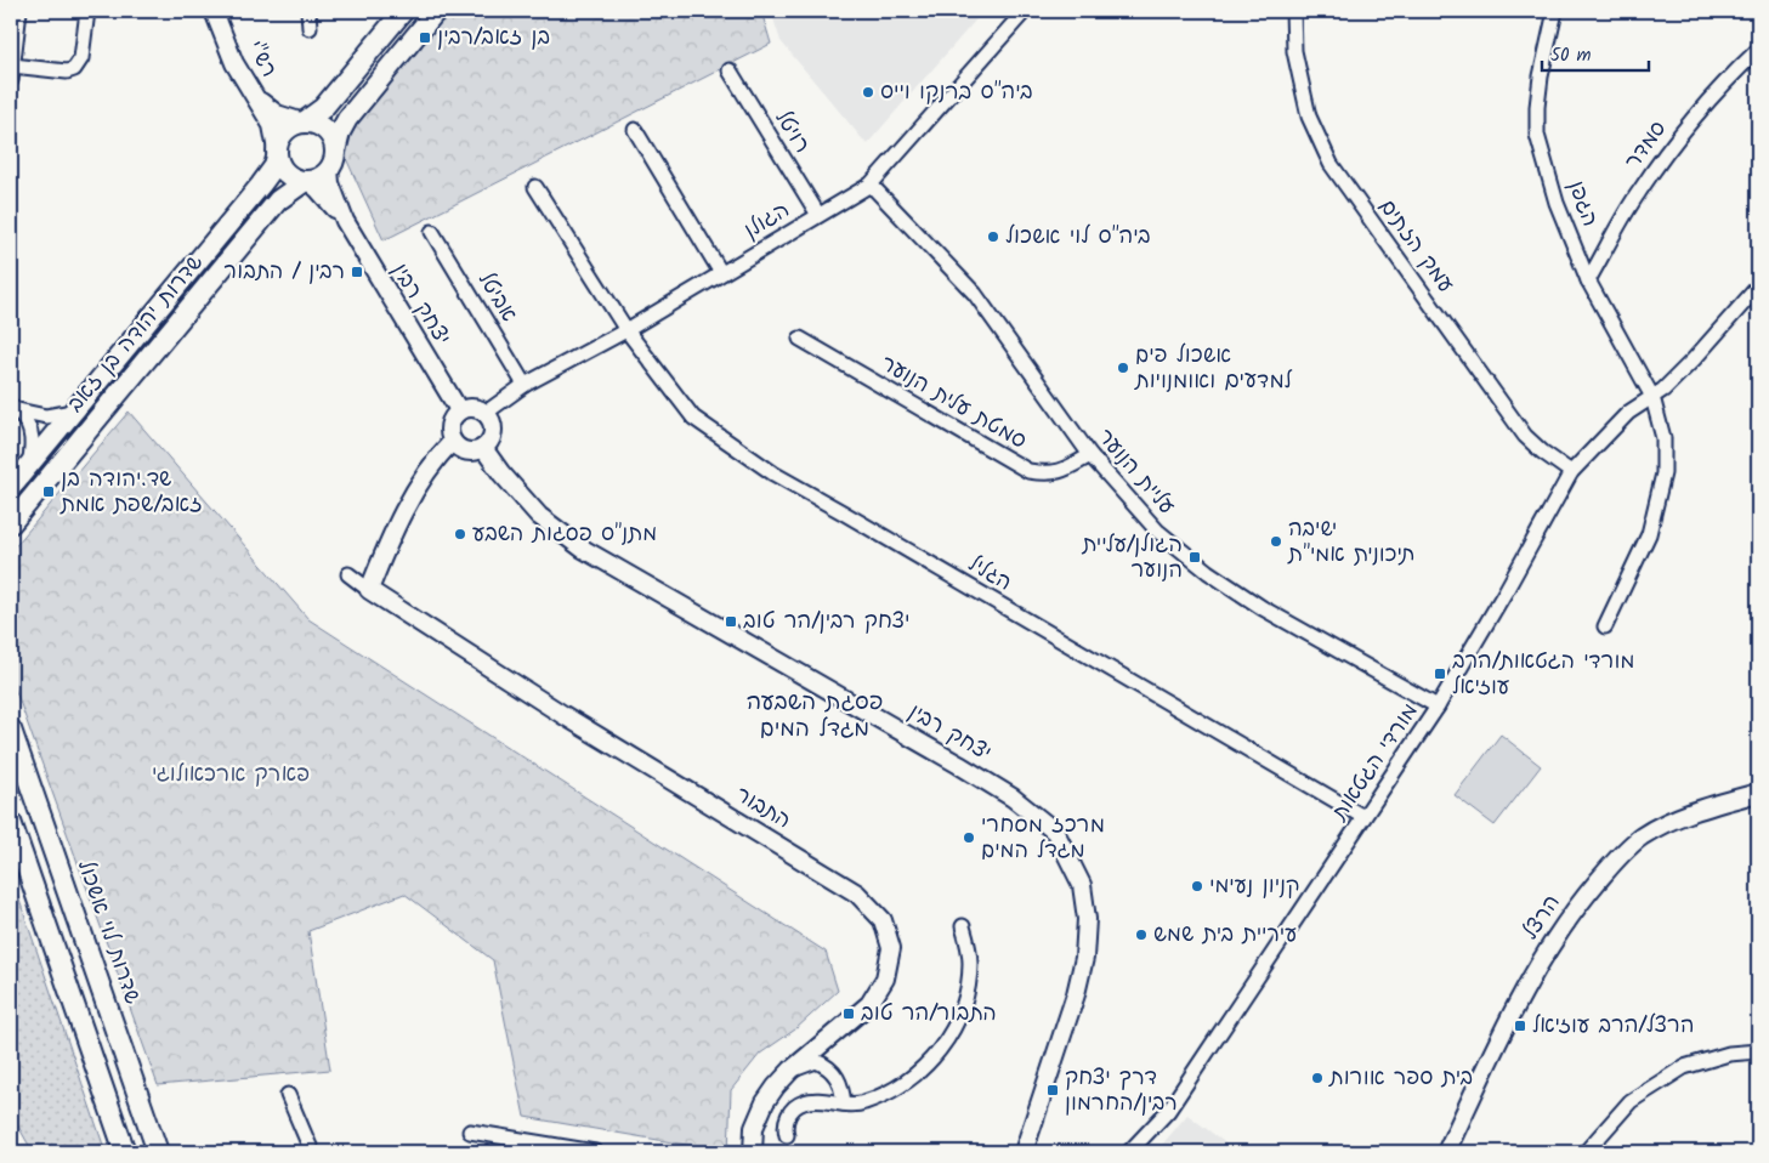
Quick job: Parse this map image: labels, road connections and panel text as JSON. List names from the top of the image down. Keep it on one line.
{"streets":{"main road":["שדרות יהודה בן זאב","שדרות לוי אשכול"],"street":["רש\"י","רויטל","סמדר","הגפן","הגולן","עמק הזתים","אביטל","יצחק רבין","סמטת עלית הנוער","עליית הנוער","הגליל","מורדי הגטאות","התבור","הרצל"]},"crossings":[["רש\"י","יצחק רבין"],["רש\"י","שדרות יהודה בן זאב"],["רויטל","הגולן"],["סמדר","הגפן"],["הגפן","מורדי הגטאות"],["הגולן","אביטל"],["הגולן","יצחק רבין"],["הגולן","עליית הנוער"],["הגולן","הגליל"],["עמק הזתים","מורדי הגטאות"],["יצחק רבין","שדרות יהודה בן זאב"],["סמטת עלית הנוער","עליית הנוער"],["עליית הנוער","מורדי הגטאות"],["הגליל","מורדי הגטאות"]],"districts":["פסגת השבעה מגדל המים"],"parks":["פארק ארכאולוגי"],"places":{"transit":["בן זאב/רבין","רבין / התבור","שד.יהודה בן זאב/שפת אמת","הגולן/עליית הנוער","יצחק רבין/הר טוב","מורדי הגטאות/הרב עוזיאל","התבור/הר טוב","הרצל/הרב עוזיאל","דרך יצחק רבין/החרמון"],"other":["ביה\"ס ברנקו וייס","ביה\"ס לוי אשכול","אשכול פים למדעים ואומנויות","מתנ\"ס פסגות השבע","ישיבה תיכונית אמי\"ת","מרכז מסחרי מגדל המים","קניון נעימי","עיריית בית שמש","בית ספר אורות"]},"scale_bar":"50 m"}
